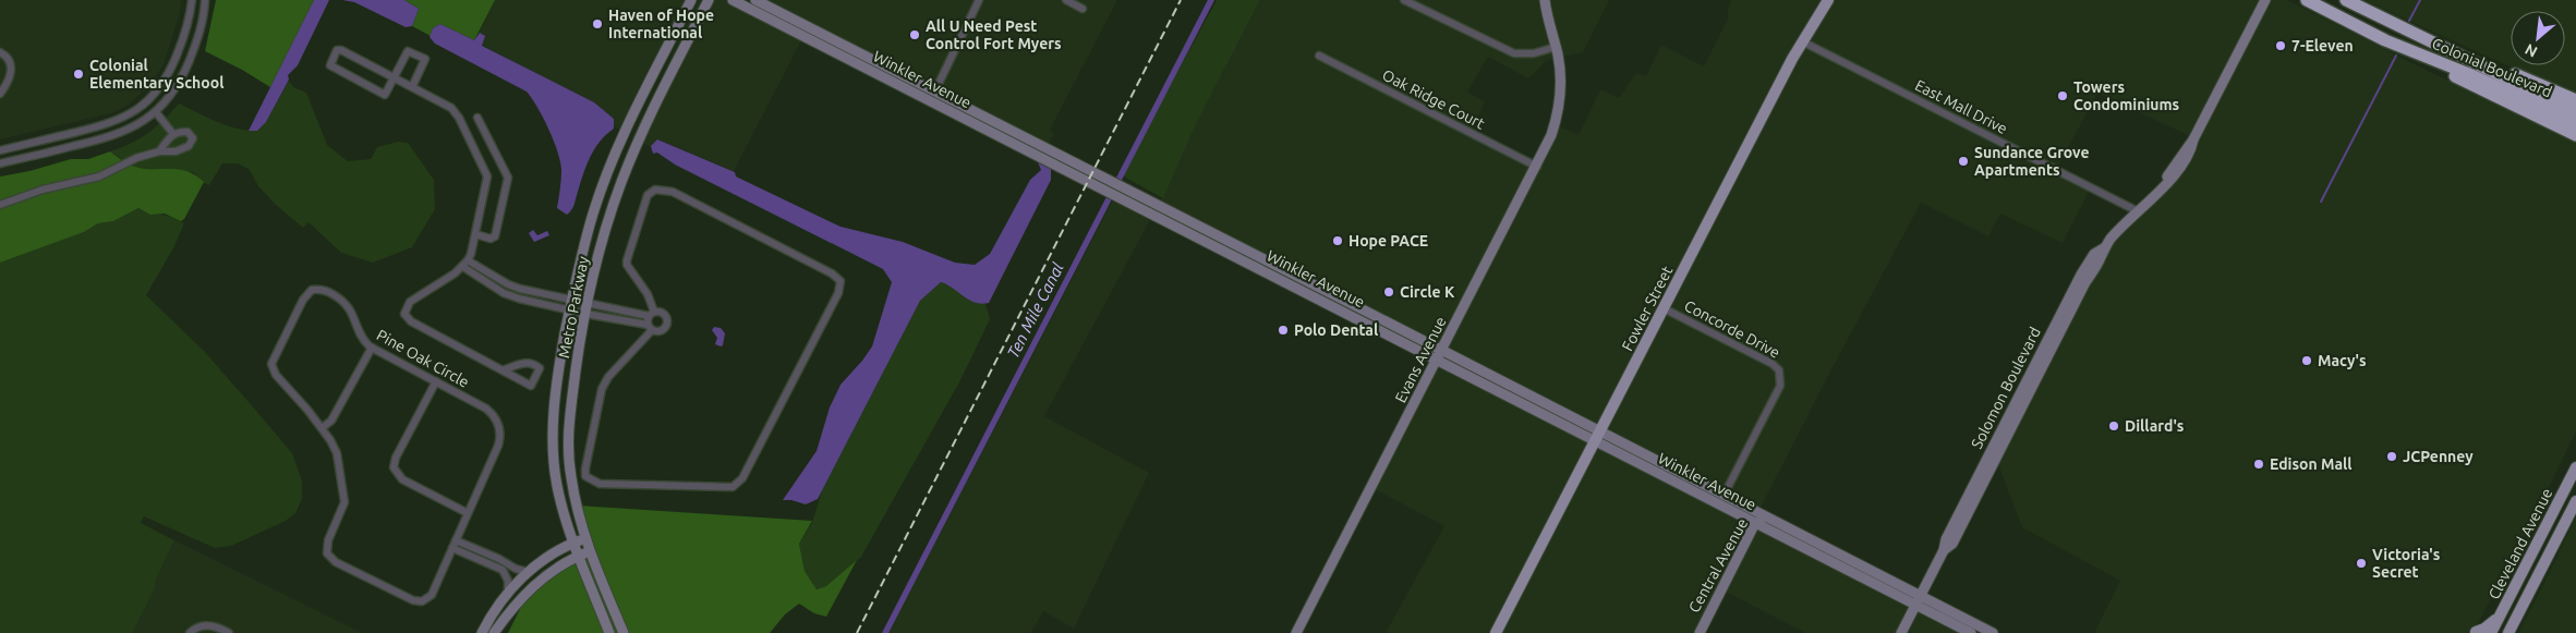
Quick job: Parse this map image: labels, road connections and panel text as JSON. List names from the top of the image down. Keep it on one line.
{"streets":{"highway":["Colonial Boulevard"],"main road":["Fowler Street","Cleveland Avenue"],"street":["Winkler Avenue","Oak Ridge Court","East Mall Drive","Metro Parkway","Concorde Drive","Pine Oak Circle","Evans Avenue","Solomon Boulevard","Central Avenue"]},"crossings":[["Winkler Avenue","Fowler Street"],["Winkler Avenue","Concorde Drive"],["Winkler Avenue","Evans Avenue"],["Winkler Avenue","Solomon Boulevard"],["Winkler Avenue","Central Avenue"],["Oak Ridge Court","Evans Avenue"],["East Mall Drive","Fowler Street"],["East Mall Drive","Solomon Boulevard"],["Fowler Street","Concorde Drive"]],"water":["Ten Mile Canal"],"places":["Haven of Hope International","All U Need Pest Control Fort Myers","7-Eleven","Colonial Elementary School","Towers Condominiums","Sundance Grove Apartments","Hope PACE","Circle K","Polo Dental","Macy's","Dillard's","JCPenney","Edison Mall","Victoria's Secret"],"north":"bottom left"}
